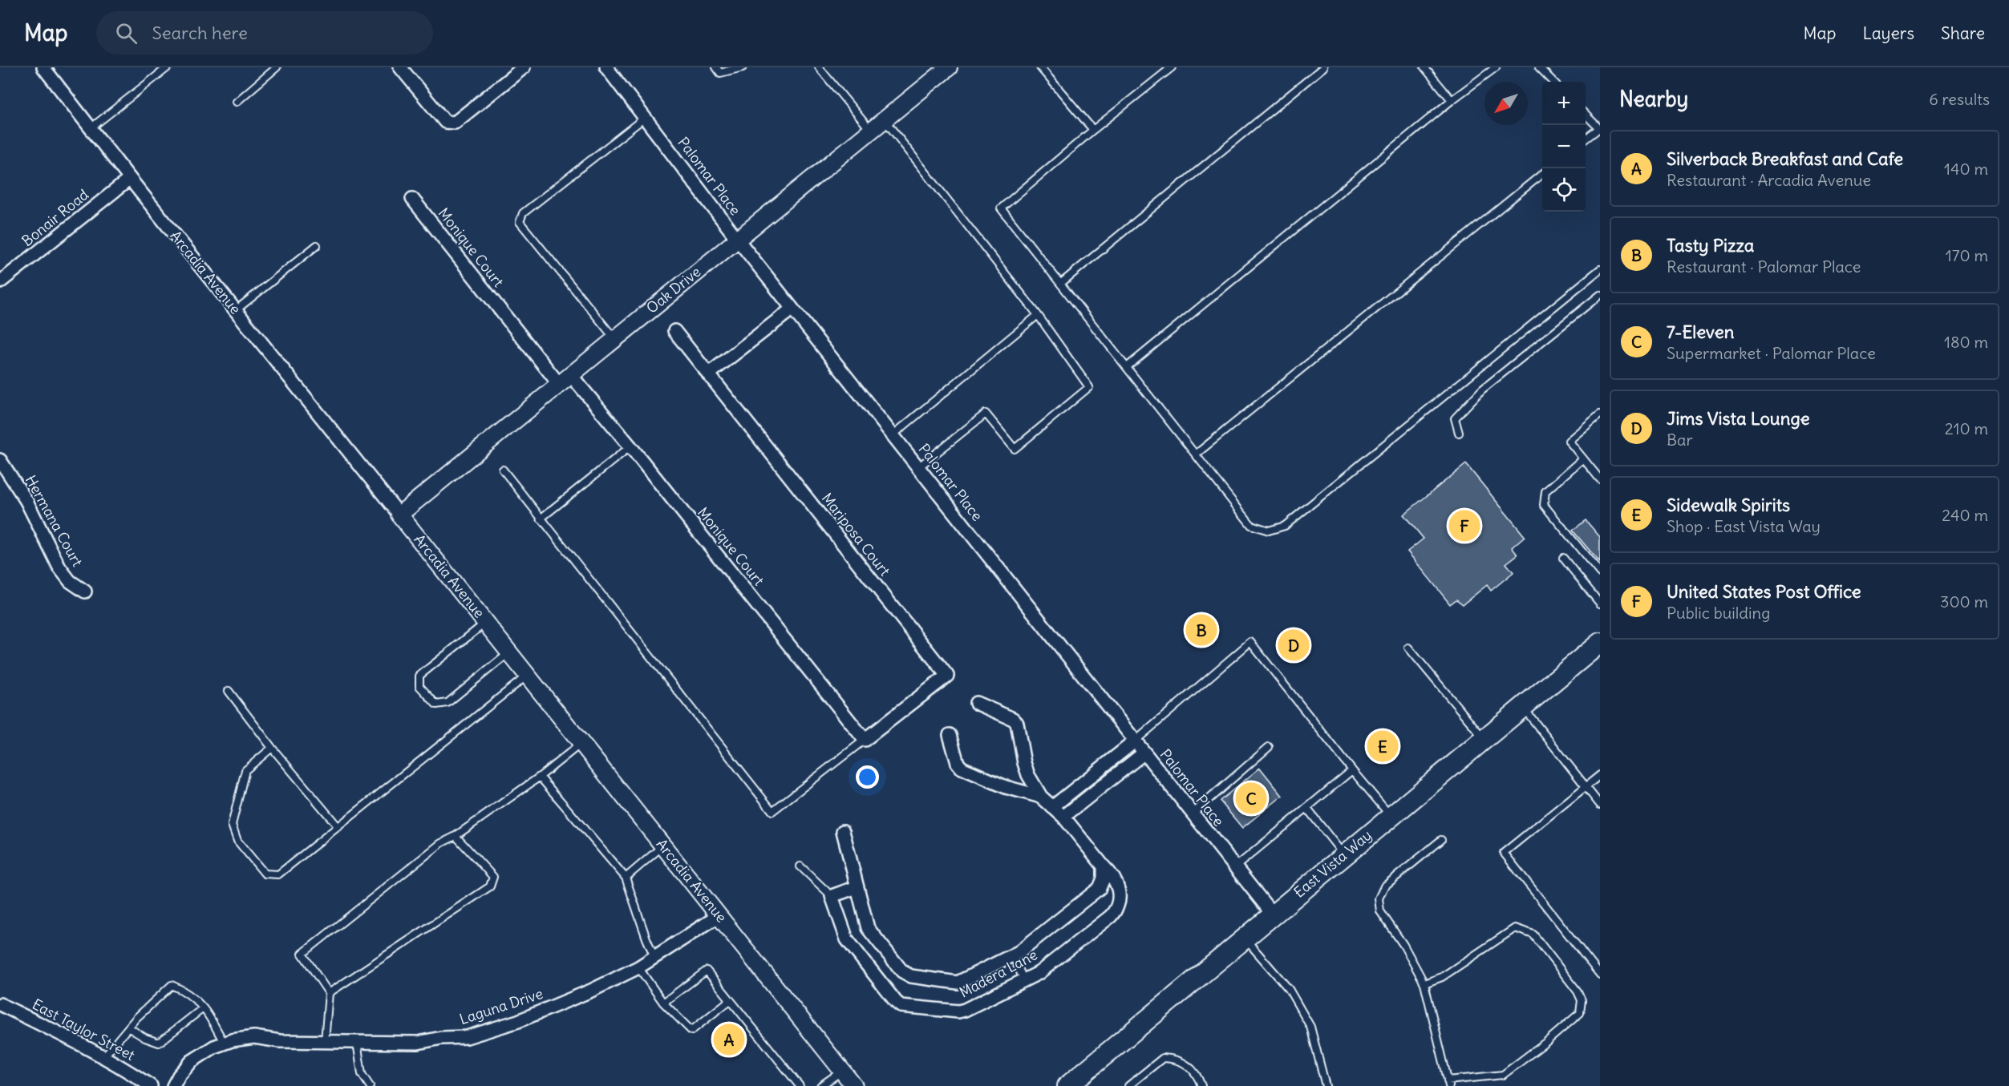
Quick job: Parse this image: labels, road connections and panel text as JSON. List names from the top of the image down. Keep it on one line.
{"streets":{"main road":["East Vista Way"],"street":["Palomar Place","Bonair Road","Monique Court","Arcadia Avenue","Oak Drive","Hermana Court","Mariposa Court","Madera Lane","Laguna Drive","East Taylor Street"]},"crossings":[["Palomar Place","Oak Drive"],["Palomar Place","East Vista Way"],["Bonair Road","Arcadia Avenue"],["Monique Court","Oak Drive"],["Monique Court","Mariposa Court"],["Arcadia Avenue","Oak Drive"],["Arcadia Avenue","Laguna Drive"]],"north":"bottom left","page":{"header":"Map","search":"Search here","nav":["Map","Layers","Share"],"heading":["Nearby","6 results"],"map_buttons":["+","−"],"list":[{"mark":"A","name":"Silverback Breakfast and Cafe","note":"Restaurant · Arcadia Avenue","value":"140 m"},{"mark":"B","name":"Tasty Pizza","note":"Restaurant · Palomar Place","value":"170 m"},{"mark":"C","name":"7-Eleven","note":"Supermarket · Palomar Place","value":"180 m"},{"mark":"D","name":"Jims Vista Lounge","note":"Bar","value":"210 m"},{"mark":"E","name":"Sidewalk Spirits","note":"Shop · East Vista Way","value":"240 m"},{"mark":"F","name":"United States Post Office","note":"Public building","value":"300 m"}],"pins":["F","B","D","E","C","A"]}}
